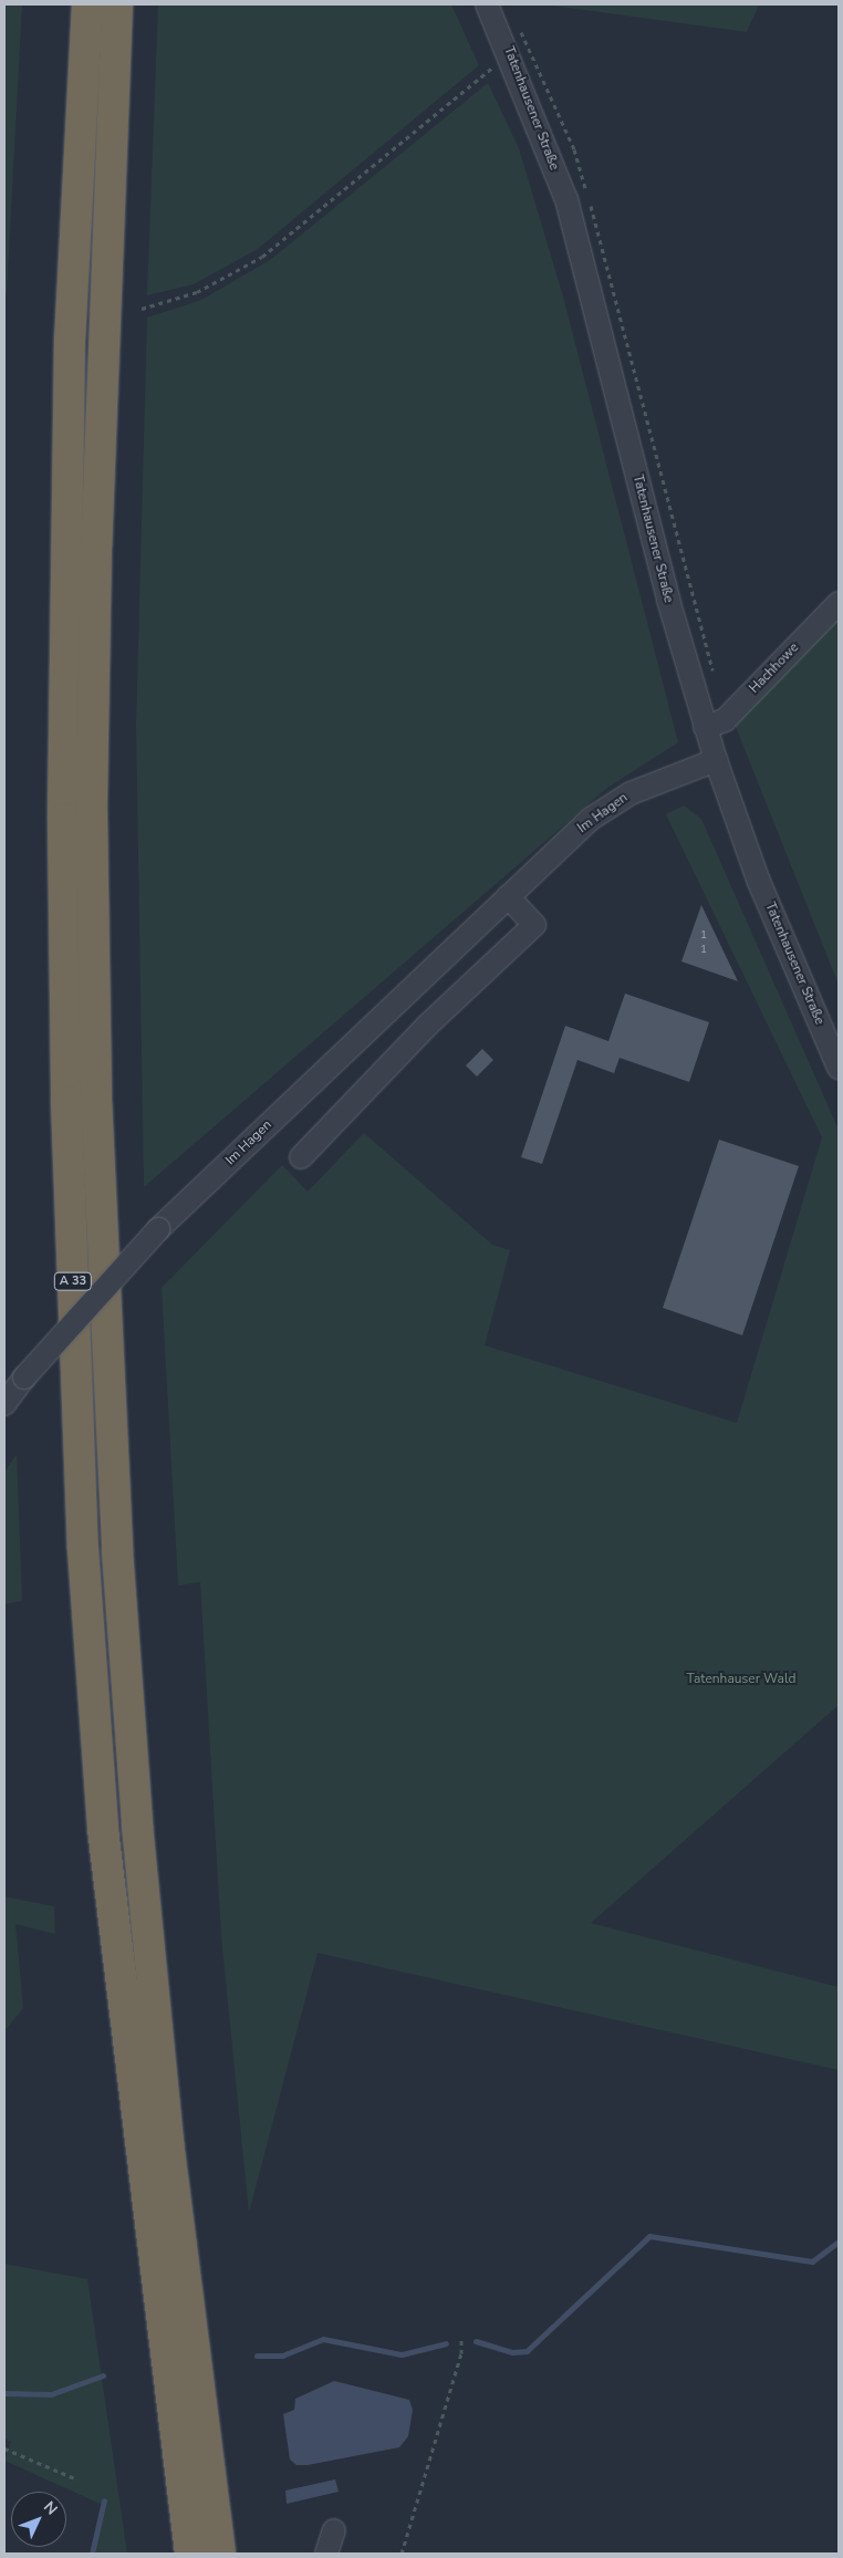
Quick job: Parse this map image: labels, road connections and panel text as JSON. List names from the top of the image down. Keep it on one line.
{"streets":{"highway":["A 33"],"street":["Tatenhausener Straße","Hachhowe","Im Hagen"]},"crossings":[["Tatenhausener Straße","Hachhowe"],["Tatenhausener Straße","Im Hagen"]],"parks":["Tatenhauser Wald"],"house_numbers":["1","1"],"north":"top right"}
